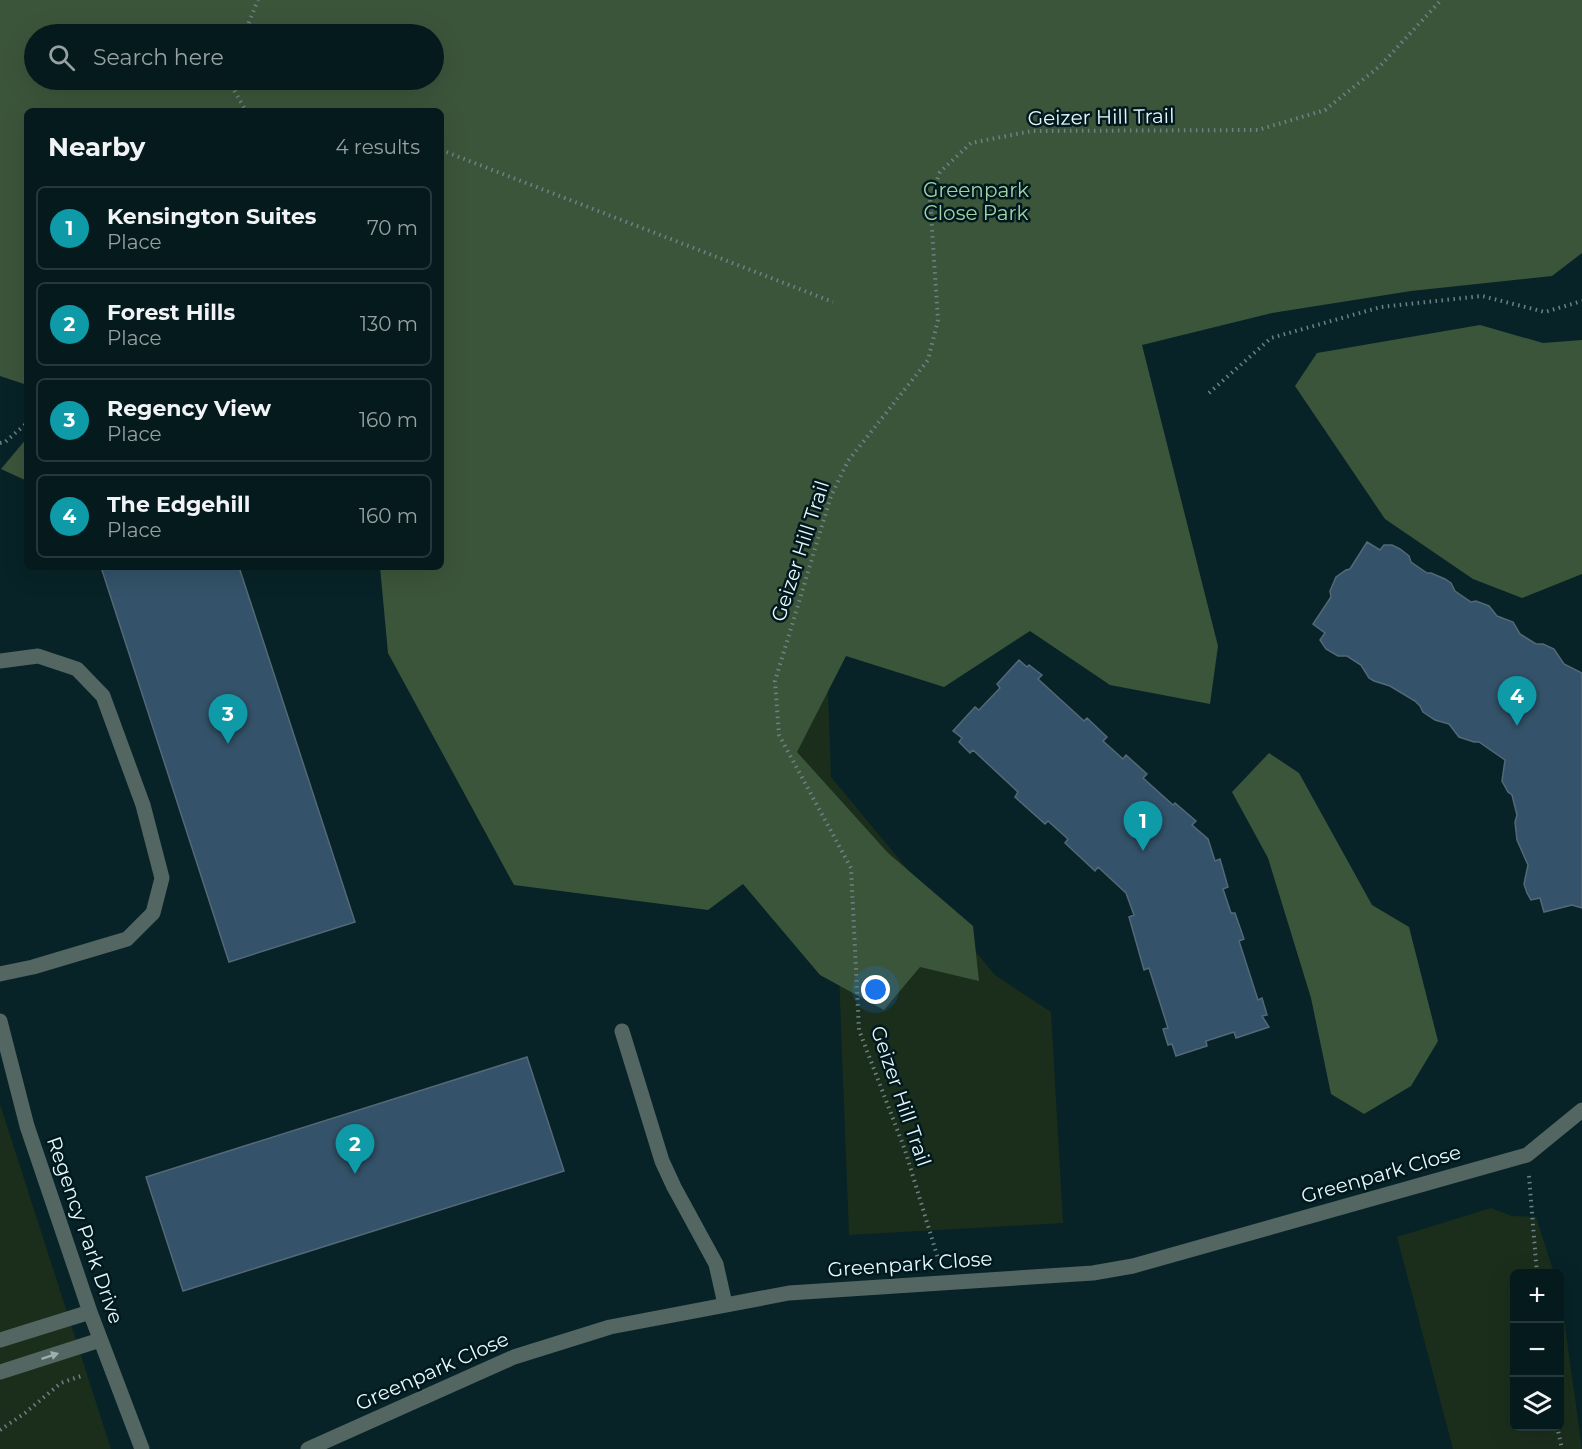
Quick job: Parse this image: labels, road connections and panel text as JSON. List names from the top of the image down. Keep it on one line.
{"streets":{"street":["Greenpark Close","Regency Park Drive"],"path":["Geizer Hill Trail"]},"crossings":[["Geizer Hill Trail","Greenpark Close"]],"parks":["Greenpark Close Park"],"page":{"search":"Search here","heading":["Nearby","4 results"],"list":[{"mark":"1","name":"Kensington Suites","note":"Place","value":"70 m"},{"mark":"2","name":"Forest Hills","note":"Place","value":"130 m"},{"mark":"3","name":"Regency View","note":"Place","value":"160 m"},{"mark":"4","name":"The Edgehill","note":"Place","value":"160 m"}],"pins":["4","3","1","2"],"map_buttons":["+","−"]}}
